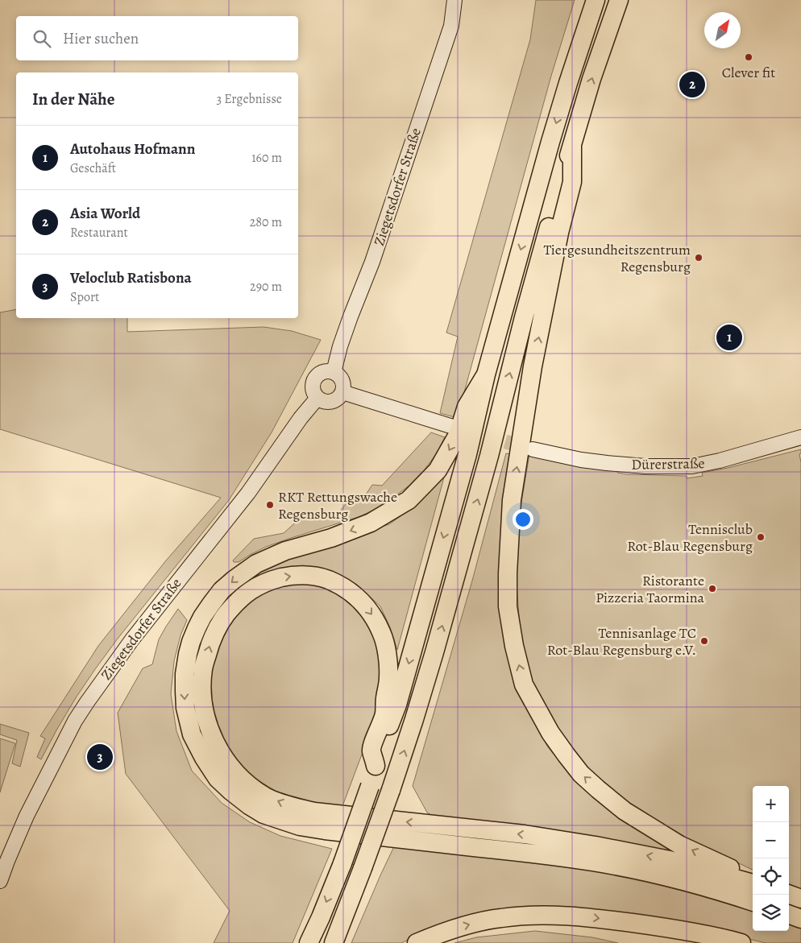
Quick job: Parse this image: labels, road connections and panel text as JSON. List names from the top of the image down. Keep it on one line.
{"streets":{"street":["Ziegetsdorfer Straße","Dürerstraße"]},"places":["Clever fit","Tiergesundheitszentrum Regensburg","RKT Rettungswache Regensburg","Tennisclub Rot-Blau Regensburg","Ristorante Pizzeria Taormina","Tennisanlage TC Rot-Blau Regensburg e.V."],"north":"top right","page":{"search":"Hier suchen","pins":["2","1","3"],"heading":["In der Nähe","3 Ergebnisse"],"list":[{"mark":"1","name":"Autohaus Hofmann","note":"Geschäft","value":"160 m"},{"mark":"2","name":"Asia World","note":"Restaurant","value":"280 m"},{"mark":"3","name":"Veloclub Ratisbona","note":"Sport","value":"290 m"}],"map_buttons":["+","−"]}}
